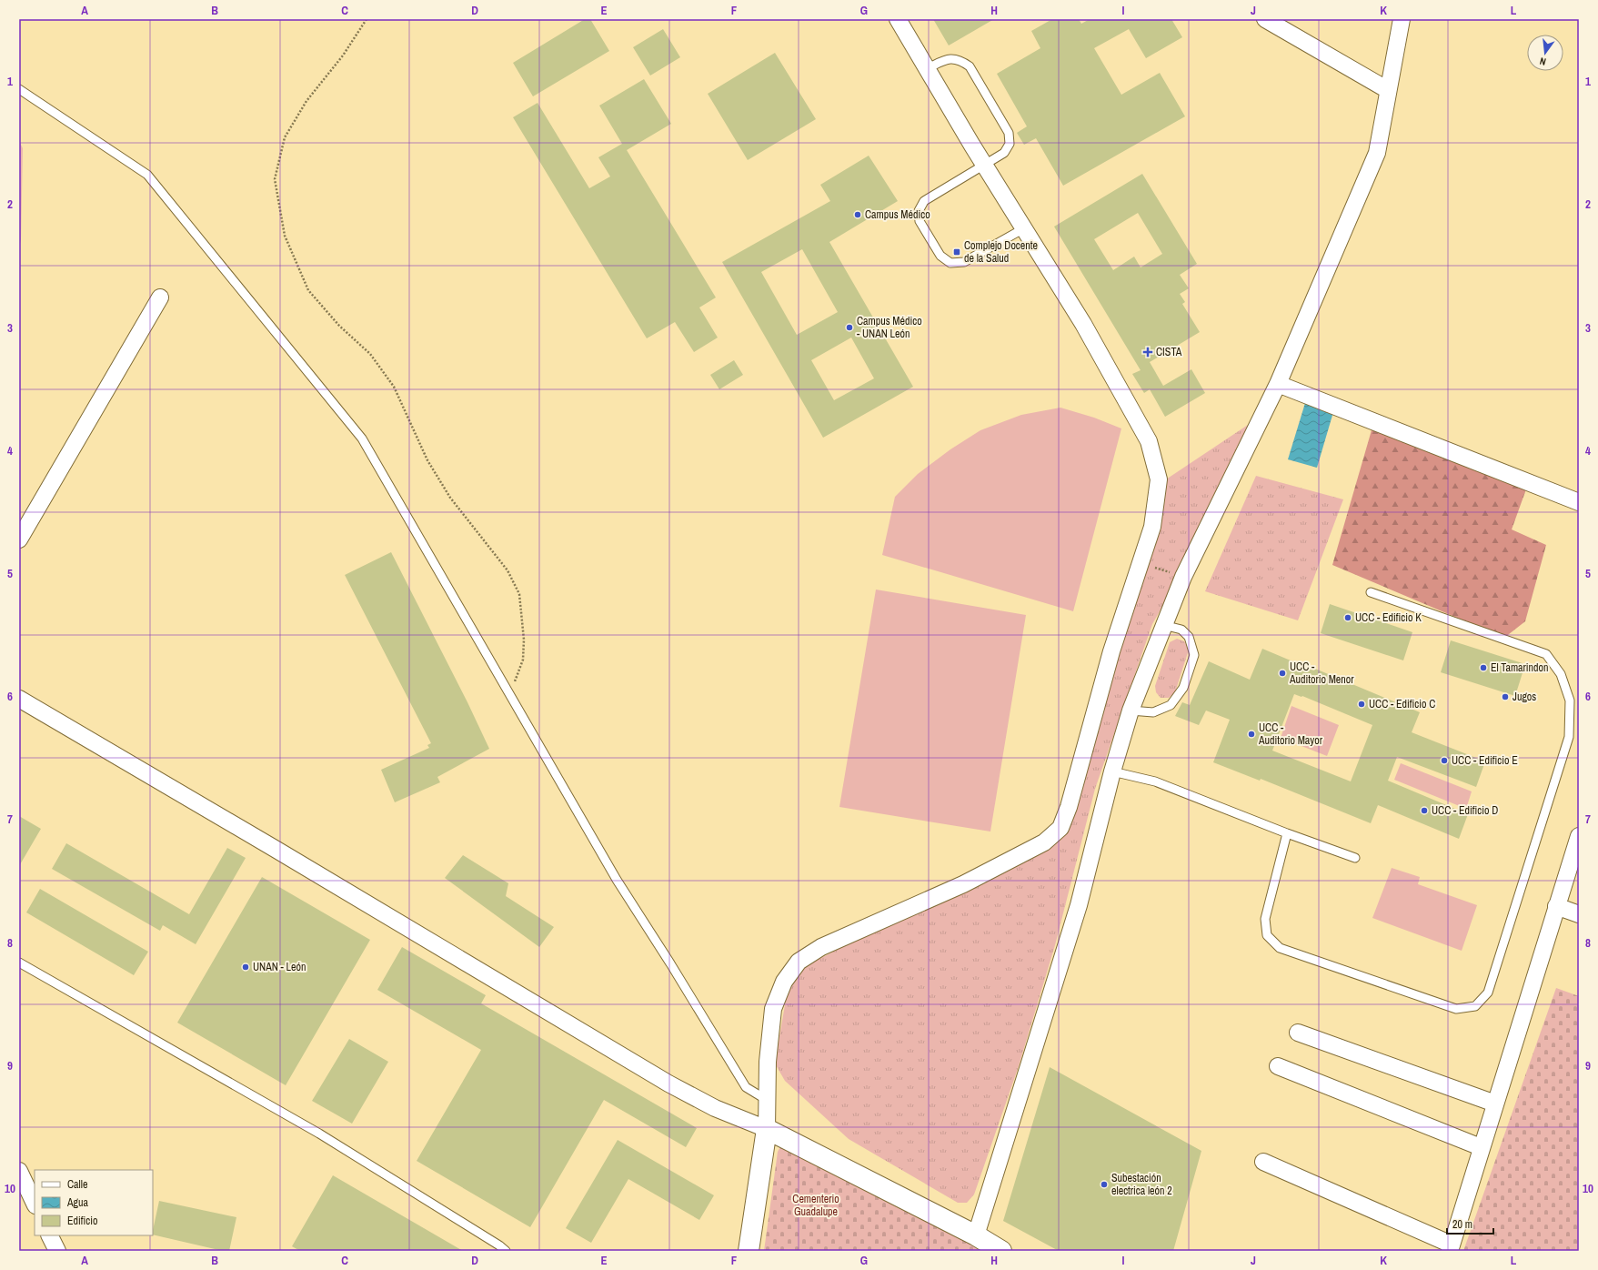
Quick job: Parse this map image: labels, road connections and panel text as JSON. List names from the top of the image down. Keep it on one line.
{"parks":["Cementerio Guadalupe"],"places":{"other":["Campus Médico","Campus Médico - UNAN León","UCC - Edificio K","El Tamarindon","UCC - Auditorio Menor","Jugos","UCC - Edificio C","UCC - Auditorio Mayor","UCC - Edificio E","UCC - Edificio D","UNAN - León","Subestación electrica león 2"],"transit":["Complejo Docente de la Salud"],"health":["CISTA"]},"legend":["Calle","Agua","Edificio"],"scale_bar":"20 m","north":"bottom","grid":{"columns":["A","B","C","D","E","F","G","H","I","J","K","L"],"rows":["1","2","3","4","5","6","7","8","9","10"]}}
